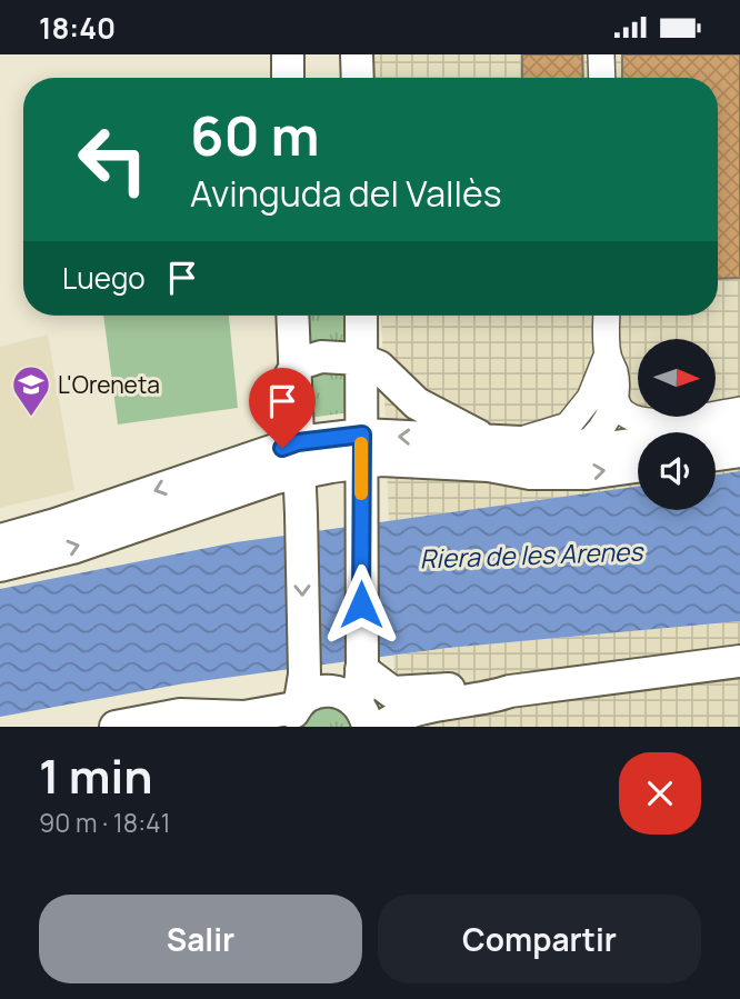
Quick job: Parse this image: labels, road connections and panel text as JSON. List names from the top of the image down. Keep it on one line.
{"water":["Riera de les Arenes"],"places":{"school or university":["L'Oreneta"]},"north":"right","page":{"status":"18:40","turn":["60 m","Avinguda del Vallès"],"then":"Luego","heading":["1 min","90 m · 18:41"],"buttons":["Salir","Compartir"]}}
